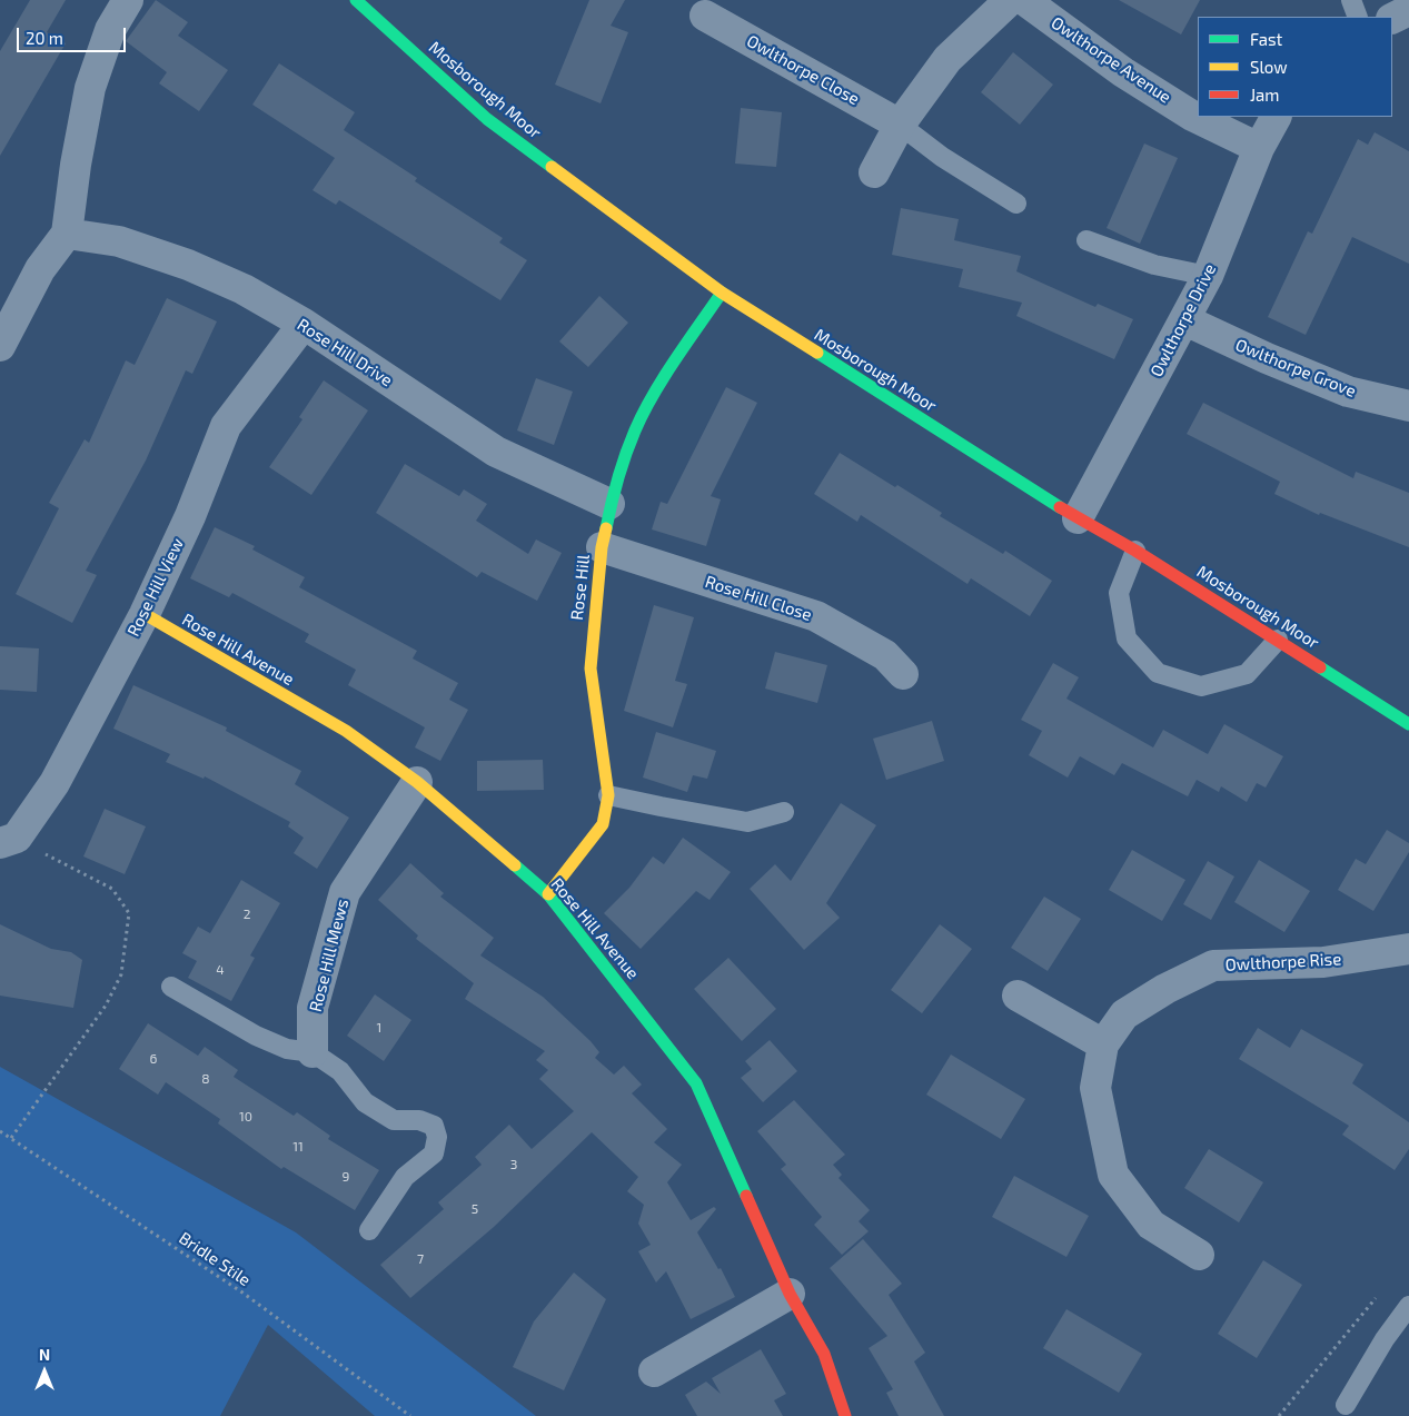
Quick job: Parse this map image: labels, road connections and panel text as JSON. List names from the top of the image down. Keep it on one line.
{"streets":{"street":["Owlthorpe Avenue","Owlthorpe Close","Mosborough Moor","Owlthorpe Drive","Rose Hill Drive","Owlthorpe Grove","Rose Hill View","Rose Hill","Rose Hill Close","Rose Hill Avenue","Rose Hill Mews","Owlthorpe Rise"],"path":["Bridle Stile"]},"crossings":[["Owlthorpe Avenue","Owlthorpe Drive"],["Mosborough Moor","Owlthorpe Drive"],["Mosborough Moor","Rose Hill"],["Owlthorpe Drive","Owlthorpe Grove"],["Rose Hill Drive","Rose Hill View"],["Rose Hill Drive","Rose Hill"],["Rose Hill View","Rose Hill Avenue"],["Rose Hill","Rose Hill Close"],["Rose Hill","Rose Hill Avenue"],["Rose Hill Avenue","Rose Hill Mews"]],"house_numbers":["2","4","1","6","8","10","11","3","9","5","7"],"legend":["Fast","Slow","Jam"],"scale_bar":"20 m","north":"top"}
